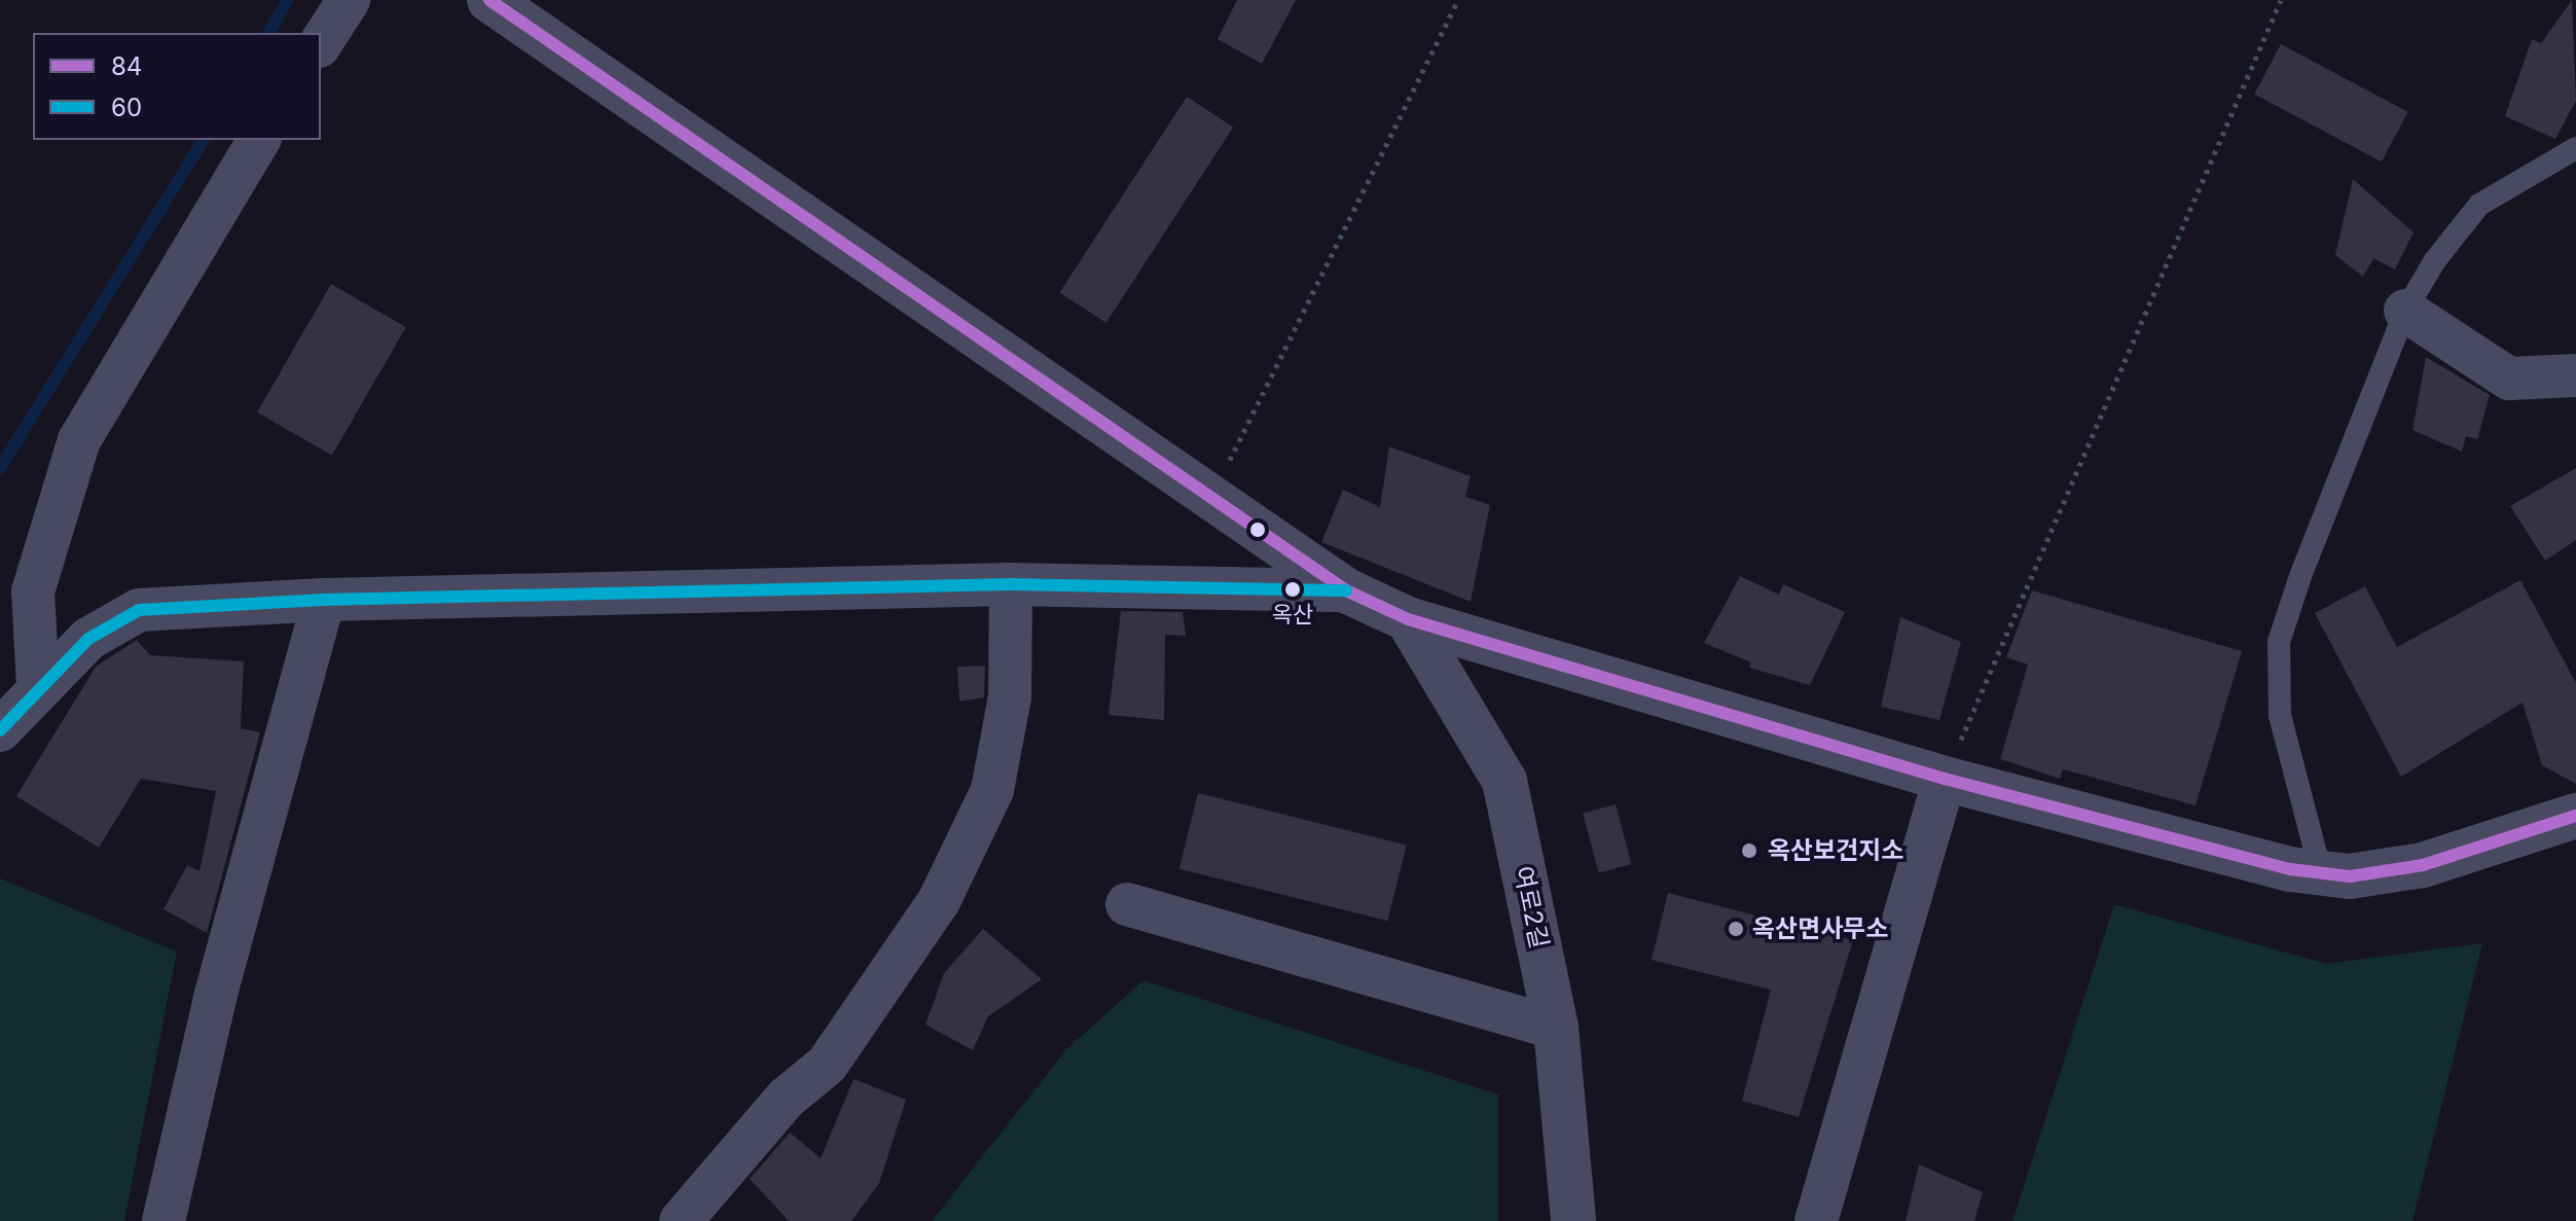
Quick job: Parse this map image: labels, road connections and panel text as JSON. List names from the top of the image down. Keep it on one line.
{"streets":{"street":["여로2길"]},"places":["옥산","옥산보건지소","옥산면사무소"],"lines":["transit line 84","transit line 60"],"legend":["84","60"]}
